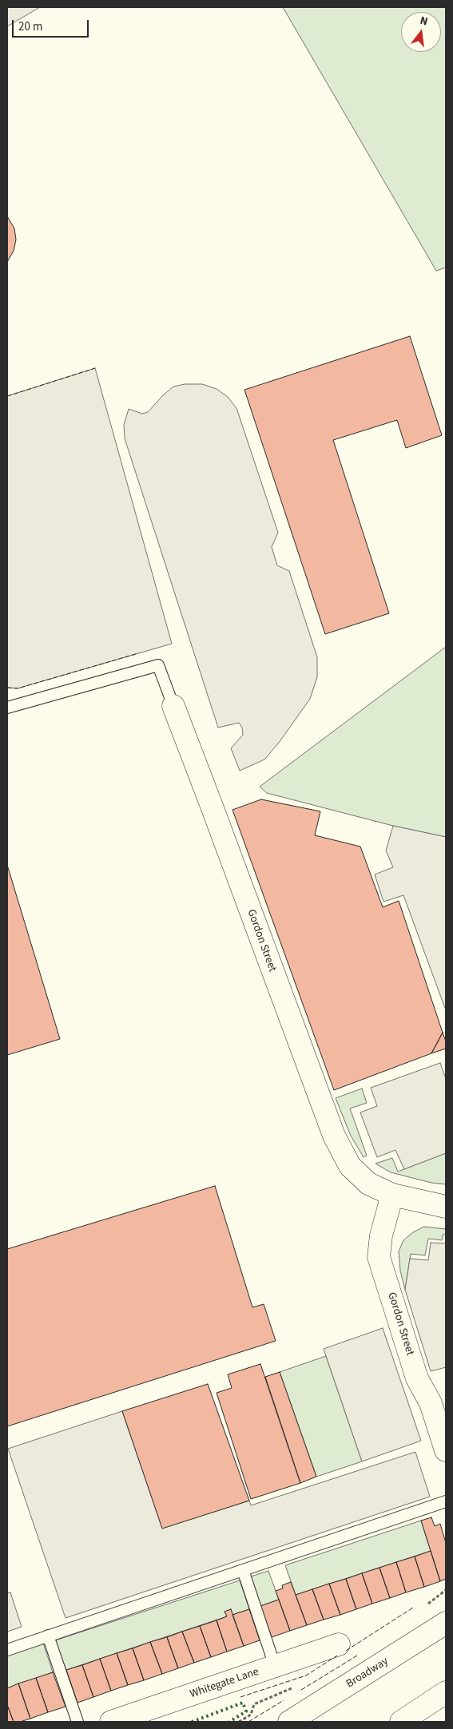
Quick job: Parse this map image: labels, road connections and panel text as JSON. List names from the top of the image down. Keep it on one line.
{"streets":{"main road":["Gordon Street","Broadway","Whitegate Lane"]},"scale_bar":"20 m","north":"top"}
